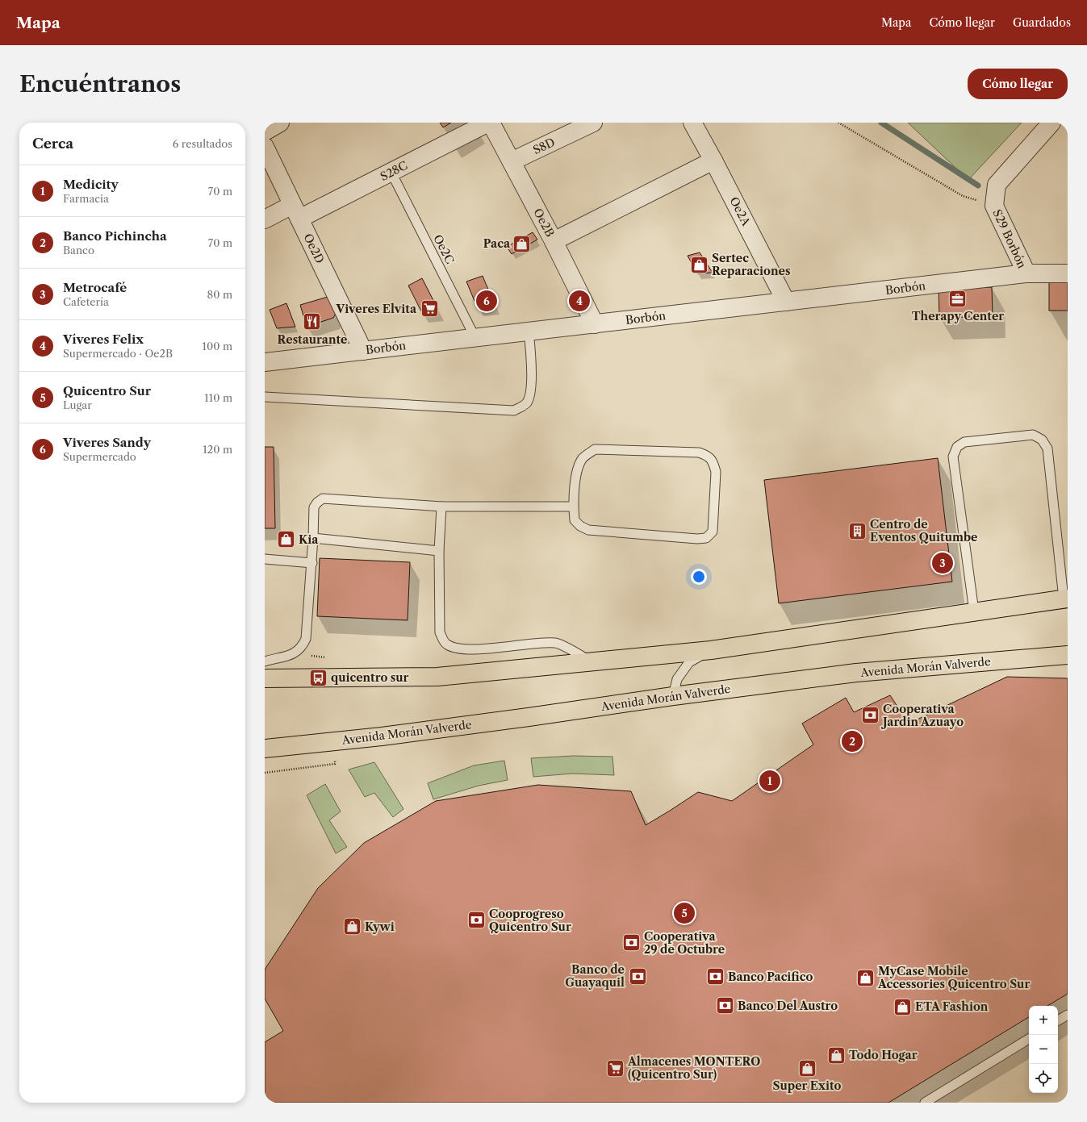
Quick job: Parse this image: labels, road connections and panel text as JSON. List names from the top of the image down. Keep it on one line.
{"streets":{"main road":["Avenida Morán Valverde"],"street":["S8D","S28C","Oe2A","Oe2B","S29 Borbón","Oe2D","Borbón"],"lane":["Oe2C"]},"crossings":[["S8D","Oe2B"],["S28C","Oe2D"],["S28C","Oe2C"],["Oe2A","Borbón"],["Oe2B","Borbón"],["S29 Borbón","Borbón"],["Oe2D","Borbón"],["Oe2C","Borbón"]],"places":{"shop":["Paca","Sertec Reparaciones","Kia","Kywi","MyCase Mobile Accessories Quicentro Sur","ETA Fashion","Todo Hogar","Super Exito"],"office":["Therapy Center"],"supermarket":["Viveres Elvita","Almacenes MONTERO (Quicentro Sur)"],"restaurant":["Restaurante"],"building":["Centro de Eventos Quitumbe"],"bus stop":["quicentro sur"],"bank":["Cooperativa Jardin Azuayo","Cooprogreso Quicentro Sur","Cooperativa 29 de Octubre","Banco de Guayaquil","Banco Pacifico","Banco Del Austro"]},"page":{"header":"Mapa","nav":["Mapa","Cómo llegar","Guardados"],"buttons":"Cómo llegar","title":"Encuéntranos","heading":["Cerca","6 resultados"],"list":[{"mark":"1","name":"Medicity","note":"Farmacia","value":"70 m"},{"mark":"2","name":"Banco Pichincha","note":"Banco","value":"70 m"},{"mark":"3","name":"Metrocafé","note":"Cafetería","value":"80 m"},{"mark":"4","name":"Víveres Felix","note":"Supermercado · Oe2B","value":"100 m"},{"mark":"5","name":"Quicentro Sur","note":"Lugar","value":"110 m"},{"mark":"6","name":"Viveres Sandy","note":"Supermercado","value":"120 m"}],"pins":["4","6","3","2","1","5"],"map_buttons":["+","−"]}}
